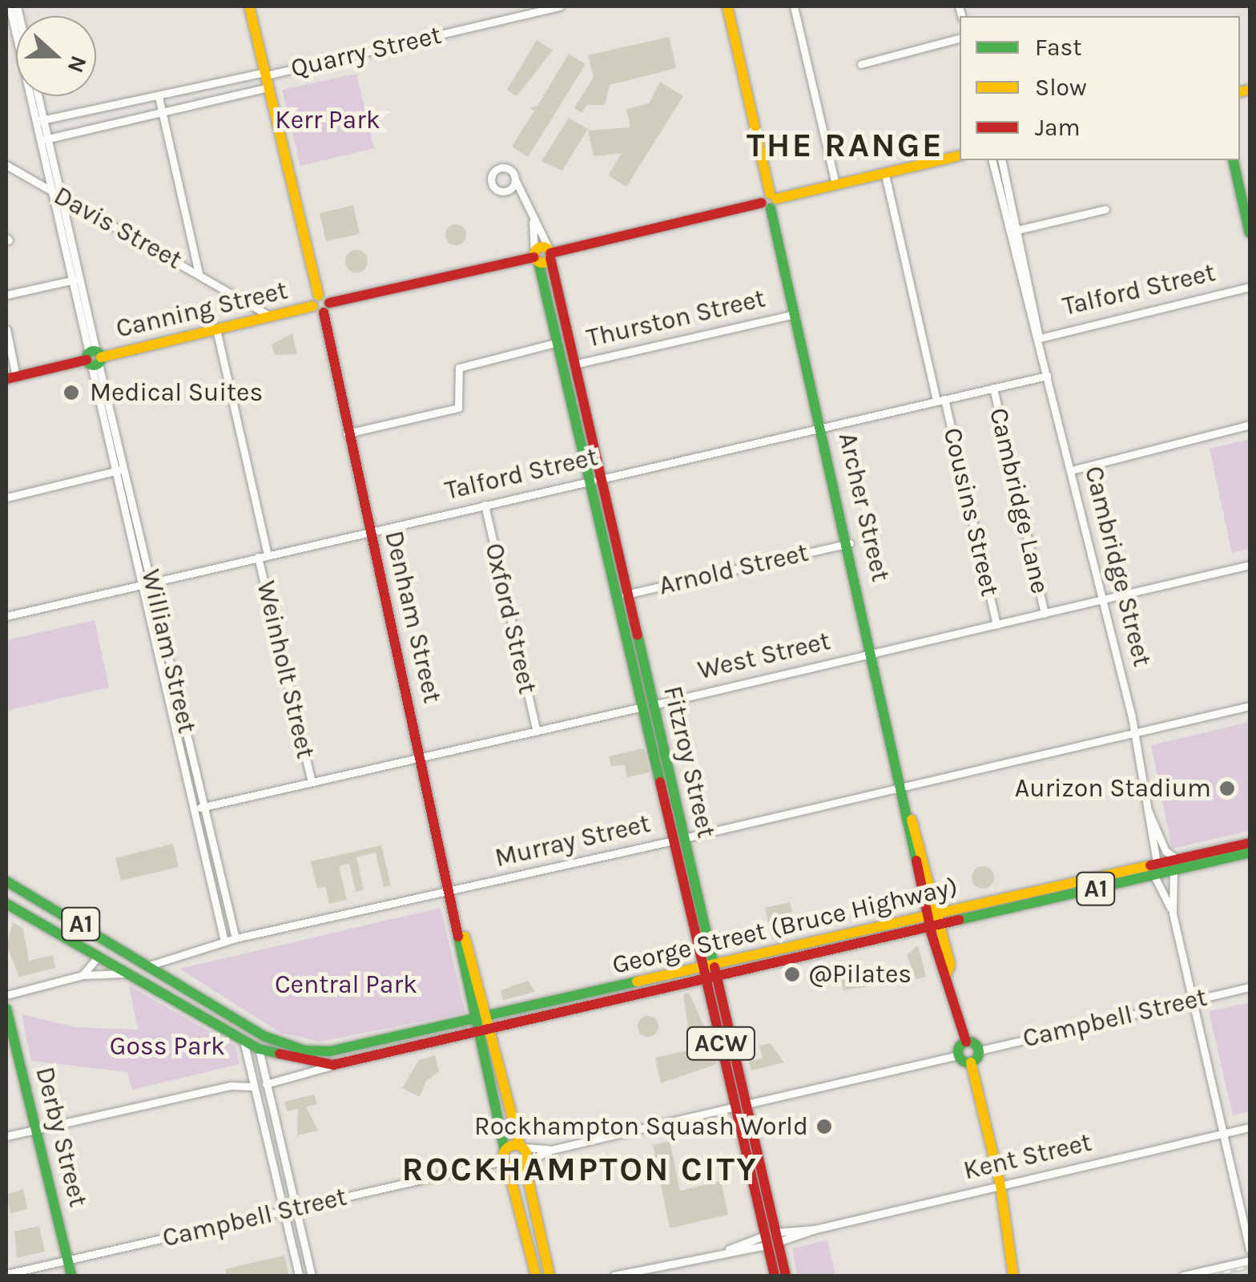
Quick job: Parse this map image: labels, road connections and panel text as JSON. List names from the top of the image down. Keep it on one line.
{"streets":{"main road":["Talford Street","Canning Street","Archer Street","Denham Street","Fitzroy Street","A1","George Street (Bruce Highway)","ACW","Derby Street"],"street":["Quarry Street","Davis Street","Thurston Street","Cambridge Lane","Cousins Street","Cambridge Street","Arnold Street","Oxford Street","William Street","West Street","Weinholt Street","Murray Street","Campbell Street","Kent Street"]},"crossings":[["Quarry Street","William Street"],["Davis Street","Canning Street"],["Davis Street","William Street"],["Talford Street","Cambridge Lane"],["Talford Street","Archer Street"],["Talford Street","Cousins Street"],["Talford Street","Cambridge Street"],["Talford Street","Denham Street"],["Talford Street","Oxford Street"],["Talford Street","William Street"],["Talford Street","Weinholt Street"],["Talford Street","Fitzroy Street"],["Canning Street","Denham Street"],["Canning Street","William Street"],["Canning Street","Fitzroy Street"],["Thurston Street","Archer Street"],["Thurston Street","Fitzroy Street"],["Cambridge Lane","West Street"],["Archer Street","Arnold Street"],["Archer Street","West Street"],["Archer Street","Murray Street"],["Archer Street","George Street (Bruce Highway)"],["Cousins Street","West Street"],["Cambridge Street","West Street"],["Cambridge Street","Murray Street"],["Cambridge Street","George Street (Bruce Highway)"],["Arnold Street","Fitzroy Street"],["Denham Street","West Street"],["Denham Street","Murray Street"],["Denham Street","George Street (Bruce Highway)"],["Denham Street","Campbell Street"],["Oxford Street","West Street"],["William Street","West Street"],["William Street","Murray Street"],["West Street","Weinholt Street"],["West Street","Fitzroy Street"],["Fitzroy Street","Murray Street"],["Fitzroy Street","George Street (Bruce Highway)"],["Fitzroy Street","Kent Street"],["Murray Street","A1"],["A1","George Street (Bruce Highway)"],["Campbell Street","Derby Street"]],"districts":["THE RANGE","ROCKHAMPTON CITY"],"parks":["Kerr Park","Central Park","Goss Park"],"places":["Medical Suites","Aurizon Stadium","@Pilates","Rockhampton Squash World"],"legend":["Fast","Slow","Jam"],"north":"right"}
